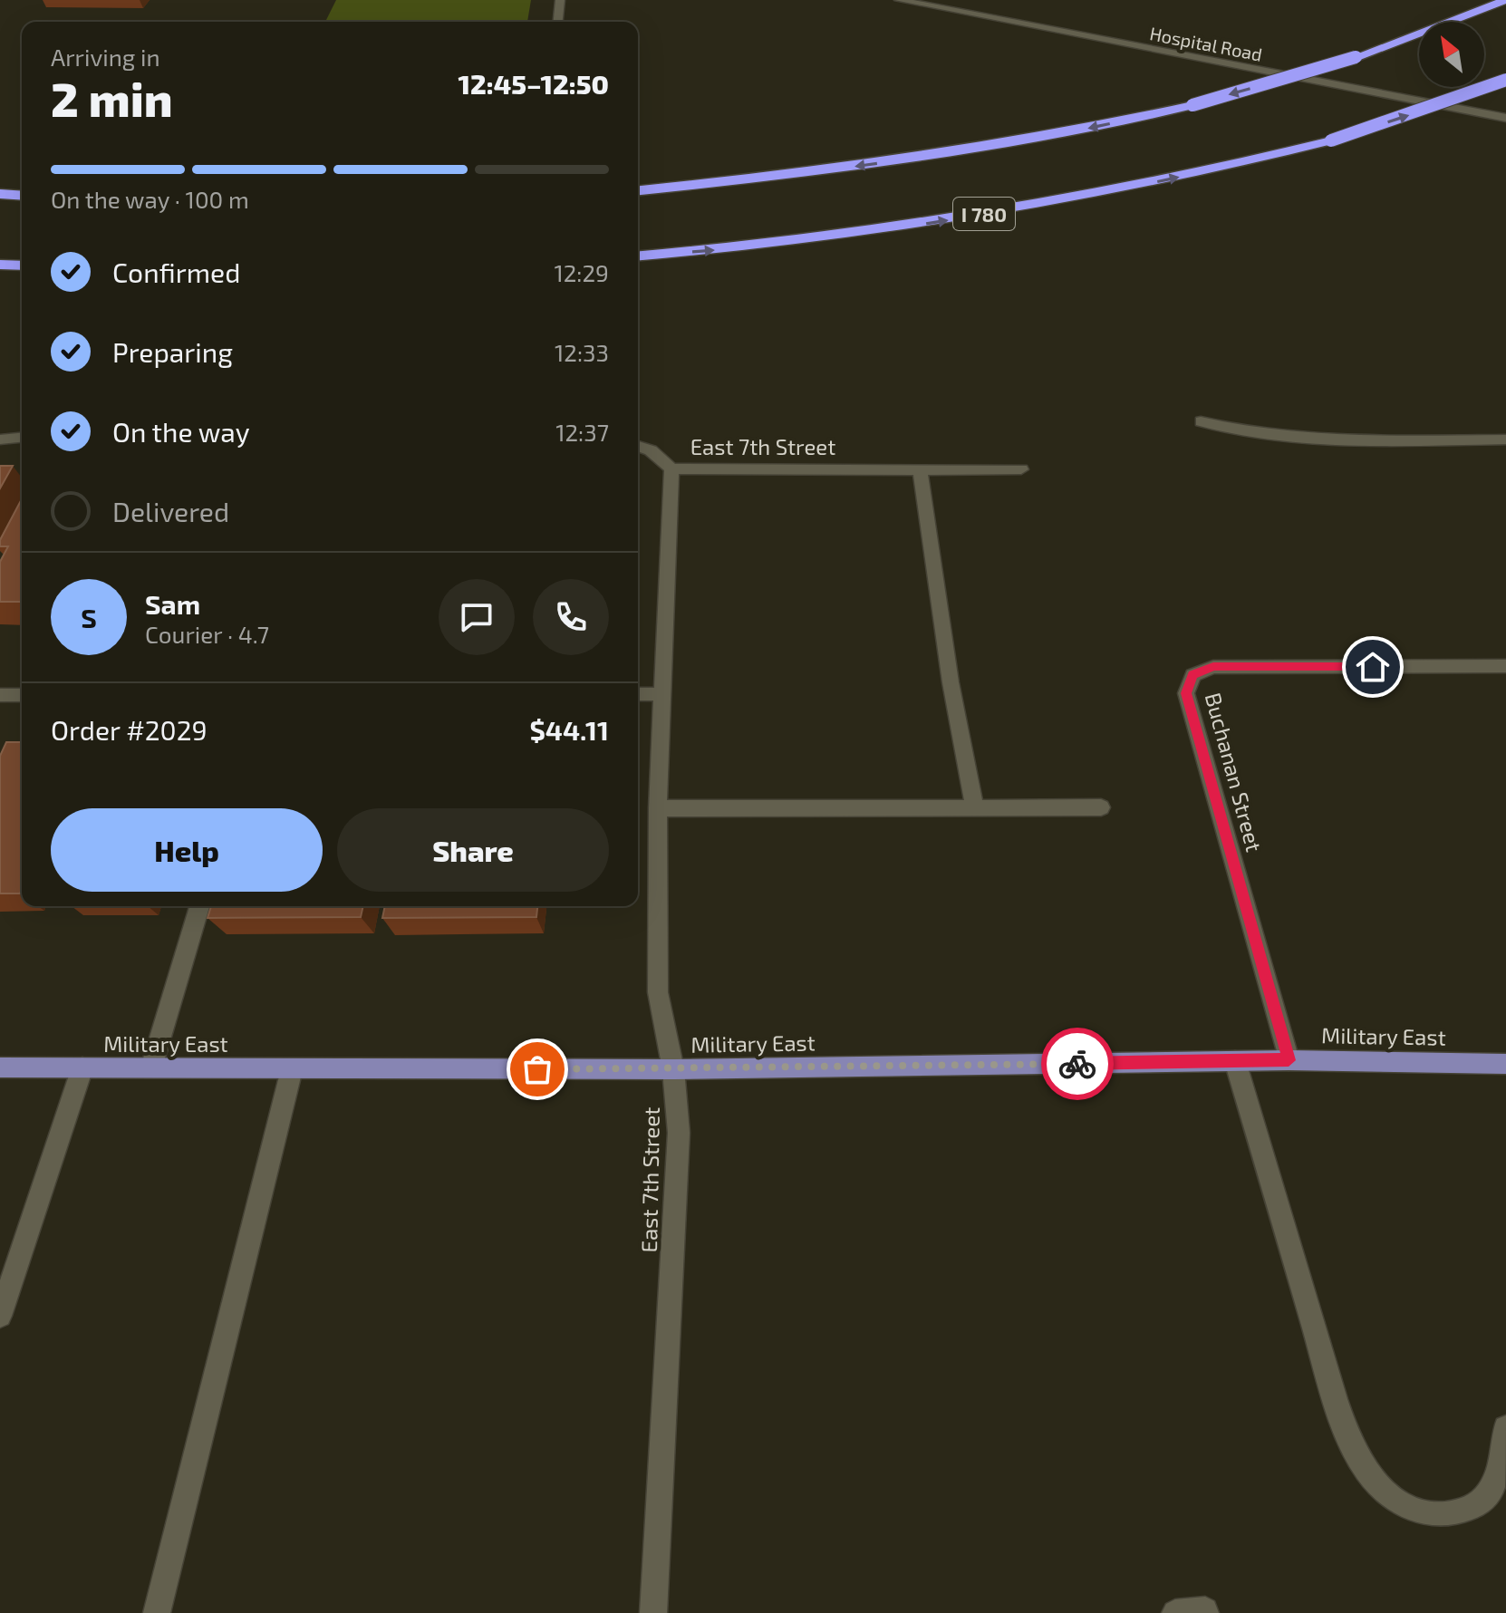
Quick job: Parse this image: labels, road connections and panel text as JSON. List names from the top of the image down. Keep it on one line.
{"streets":{"highway":["I 780"],"main road":["Military East"],"street":["Hospital Road","East 7th Street","Buchanan Street"]},"crossings":[["East 7th Street","Military East"],["Buchanan Street","Military East"]],"north":"top left","page":{"heading":["2 min","Arriving in","12:45–12:50"],"panel":["Sam","Courier · 4.7","Order #2029","$44.11"],"bar":"On the way · 100 m","list":[["Confirmed","12:29"],["Preparing","12:33"],["On the way","12:37"],"Delivered"],"round":"S","buttons":["Help","Share"]}}
